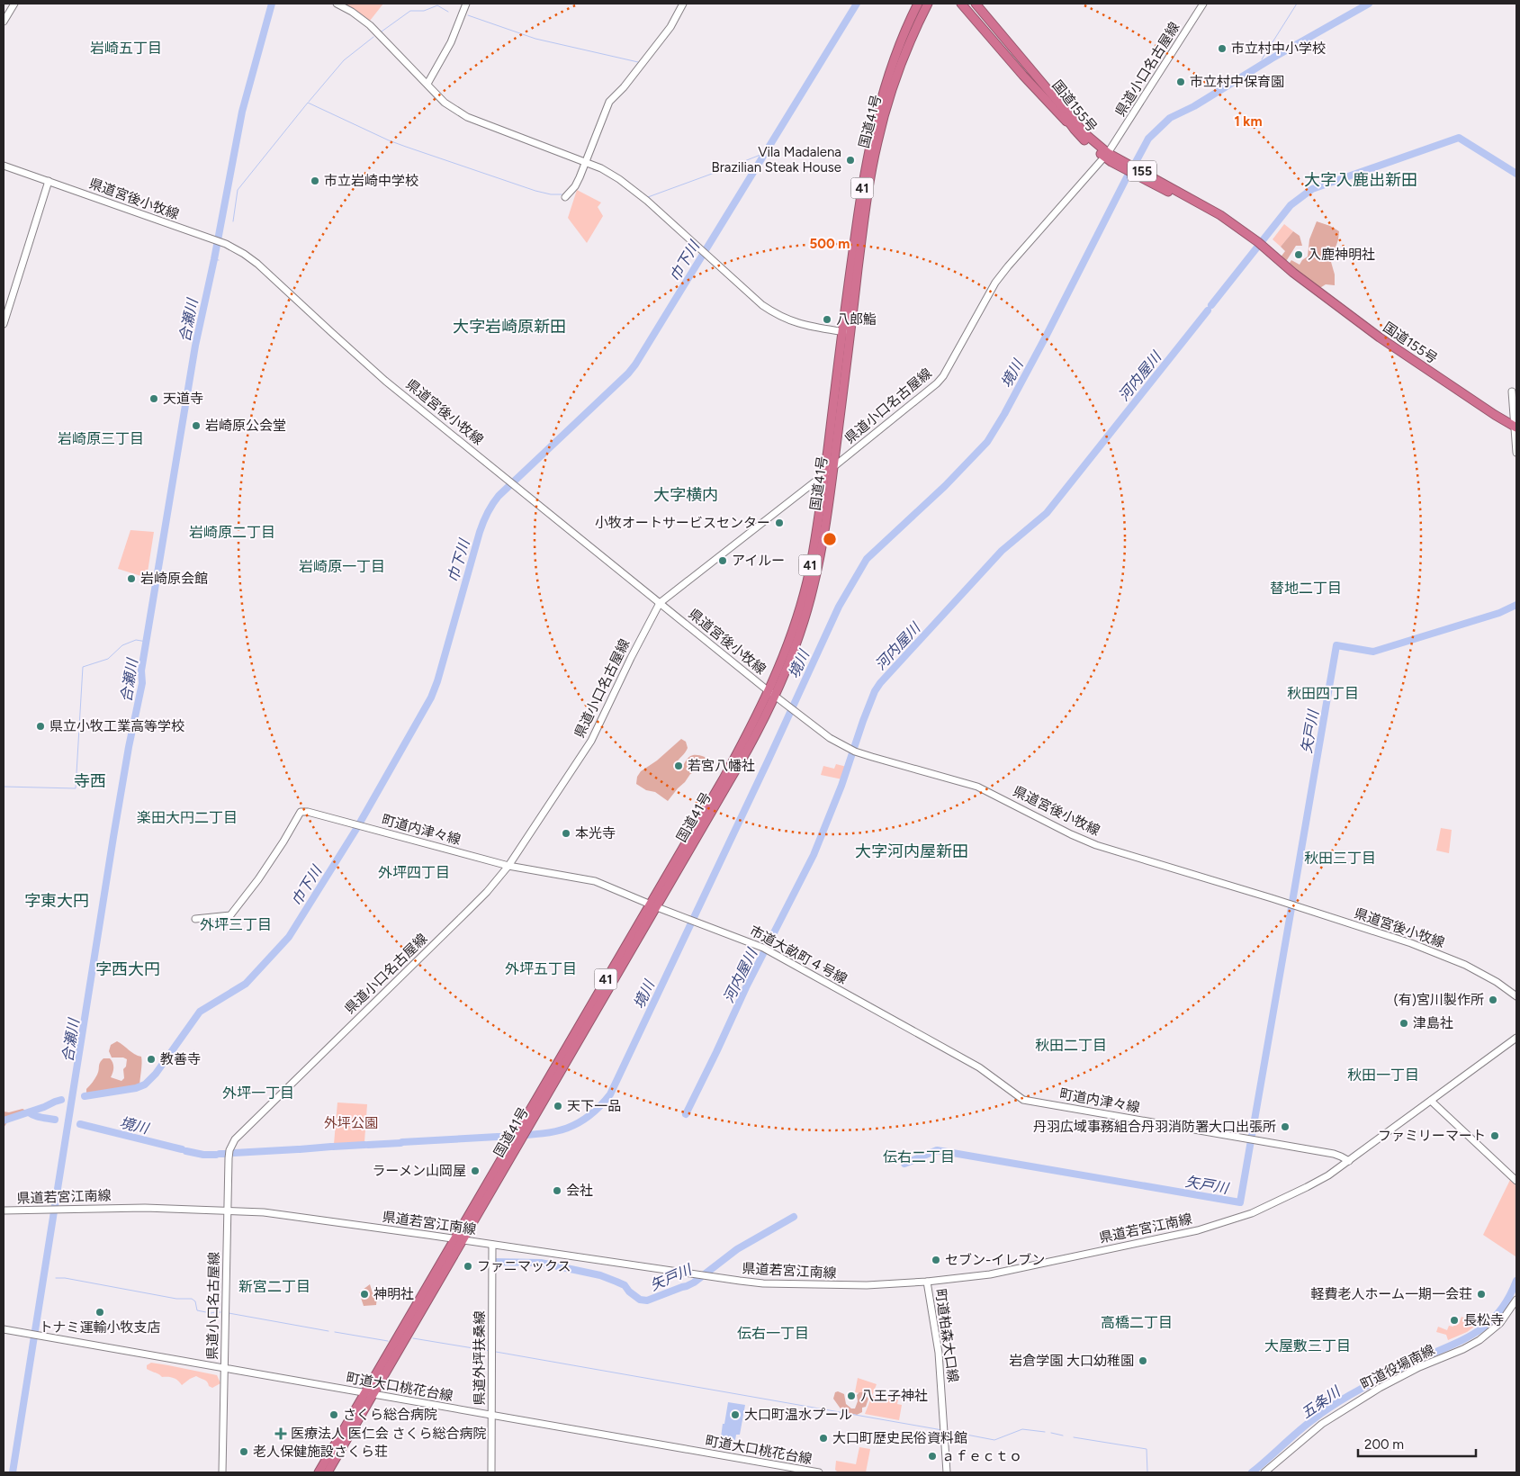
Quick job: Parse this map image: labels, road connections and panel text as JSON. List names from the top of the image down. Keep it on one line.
{"streets":{"highway":["国道155号","国道41号","155","41"],"main road":["県道小口名古屋線","県道宮後小牧線","町道内津々線","市道大畝町４号線","県道若宮江南線","町道柏森大口線","県道外坪扶桑線","町道役場南線","町道大口桃花台線"]},"crossings":[["県道小口名古屋線","国道155号"],["県道小口名古屋線","国道41号"],["県道小口名古屋線","県道宮後小牧線"],["県道小口名古屋線","町道内津々線"],["県道小口名古屋線","県道若宮江南線"],["県道小口名古屋線","町道大口桃花台線"],["国道155号","155"],["国道41号","県道宮後小牧線"],["国道41号","町道内津々線"],["国道41号","県道若宮江南線"],["国道41号","町道大口桃花台線"],["町道内津々線","市道大畝町４号線"],["町道内津々線","県道若宮江南線"],["県道若宮江南線","町道柏森大口線"],["県道若宮江南線","県道外坪扶桑線"],["県道外坪扶桑線","町道大口桃花台線"]],"districts":["岩崎五丁目","大字入鹿出新田","大字岩崎原新田","岩崎原三丁目","大字横内","岩崎原二丁目","岩崎原一丁目","替地二丁目","秋田四丁目","寺西","楽田大円二丁目","大字河内屋新田","秋田三丁目","外坪四丁目","字東大円","外坪三丁目","外坪五丁目","字西大円","秋田二丁目","秋田一丁目","外坪一丁目","伝右二丁目","新宮二丁目","高橋二丁目","伝右一丁目","大屋敷三丁目"],"water":["巾下川","合瀬川","境川","河内屋川","矢戸川","五条川"],"parks":["外坪公園"],"places":{"other":["市立村中小学校","市立村中保育園","Vila Madalena Brazilian Steak House","市立岩崎中学校","入鹿神明社","八郎鮨","天道寺","岩崎原公会堂","小牧オートサービスセンター","アイルー","岩崎原会館","県立小牧工業高等学校","若宮八幡社","本光寺","(有)宮川製作所","津島社","教善寺","天下一品","丹羽広域事務組合丹羽消防署大口出張所","ファミリーマート","ラーメン山岡屋","会社","セブン-イレブン","ファニマックス","神明社","軽費老人ホーム一期一会荘","トナミ運輸小牧支店","長松寺","岩倉学園 大口幼稚園","八王子神社","さくら総合病院","大口町温水プール","大口町歴史民俗資料館","老人保健施設さくら荘","ａｆｅｃｔｏ"],"health":["医療法人 医仁会 さくら総合病院"]},"scale_bar":"200 m","rings":["1 km","500 m"]}
